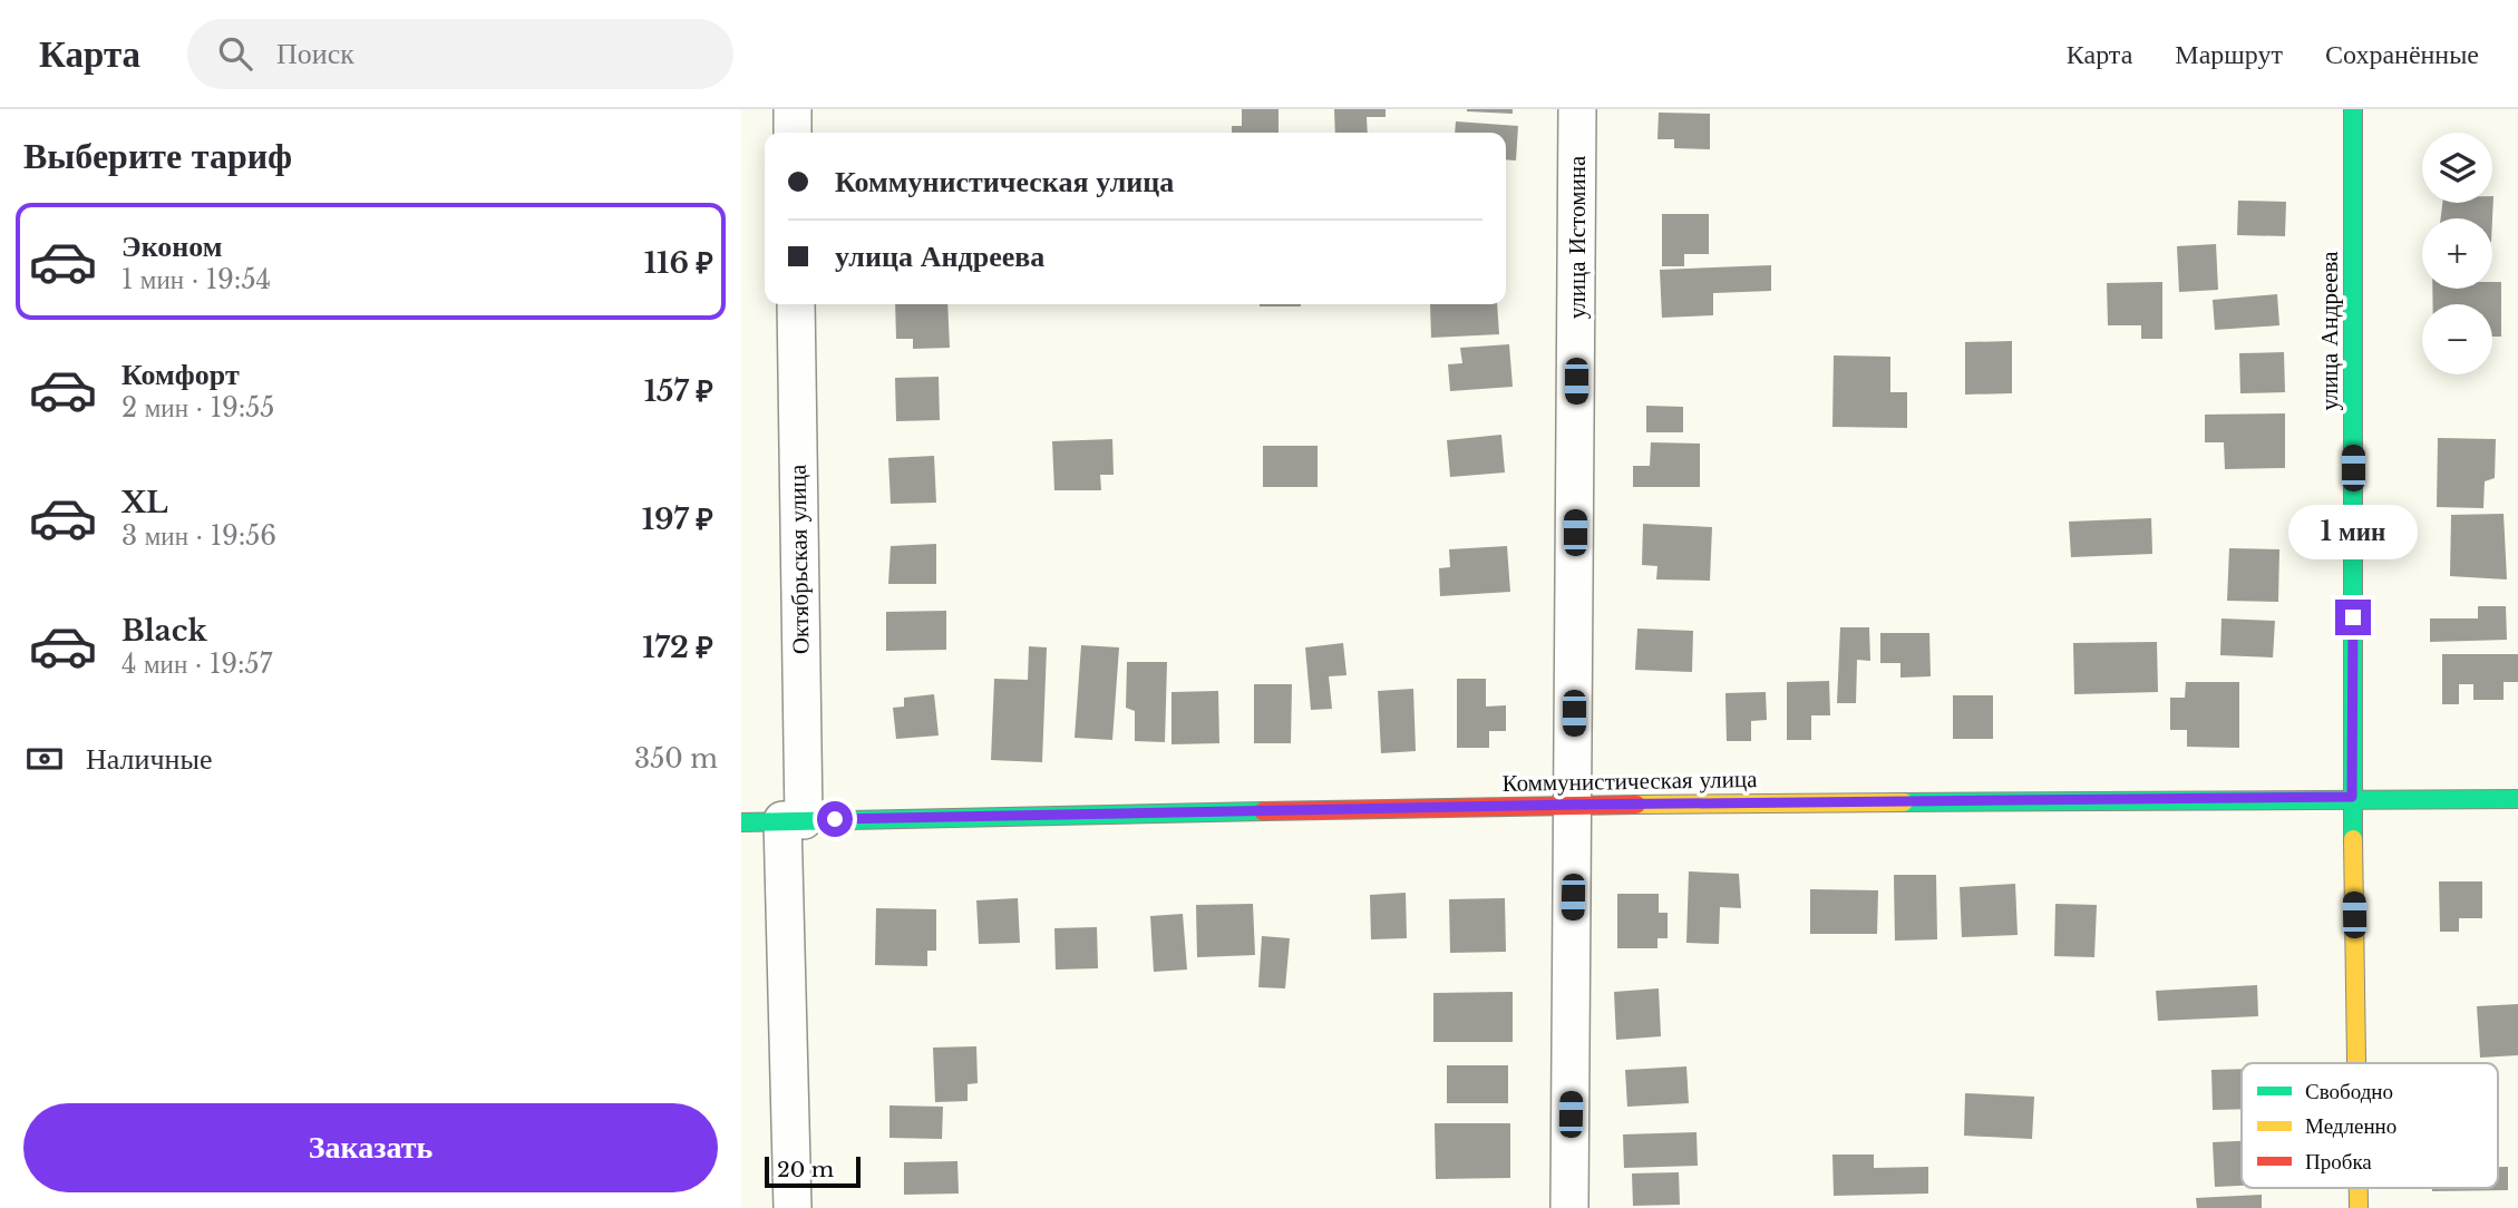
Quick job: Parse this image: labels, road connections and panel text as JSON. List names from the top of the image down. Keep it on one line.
{"streets":{"street":["улица Истомина","улица Андреева","Октябрьская улица","Коммунистическая улица"]},"crossings":[["улица Истомина","Коммунистическая улица"],["улица Андреева","Коммунистическая улица"],["Октябрьская улица","Коммунистическая улица"]],"legend":["Свободно","Медленно","Пробка"],"scale_bar":"20 m","page":{"header":"Карта","search":"Поиск","nav":["Карта","Маршрут","Сохранённые"],"heading":"Выберите тариф","map_buttons":["+","−"],"banner":["Коммунистическая улица","улица Андреева"],"list":[{"name":"Эконом","note":"1 мин · 19:54","value":"116 ₽"},{"name":"Комфорт","note":"2 мин · 19:55","value":"157 ₽"},{"name":"XL","note":"3 мин · 19:56","value":"197 ₽"},{"name":"Black","note":"4 мин · 19:57","value":"172 ₽"}],"bubble":"1 мин","pay":["Наличные","350 m"],"buttons":"Заказать","scale":"20 m"}}
